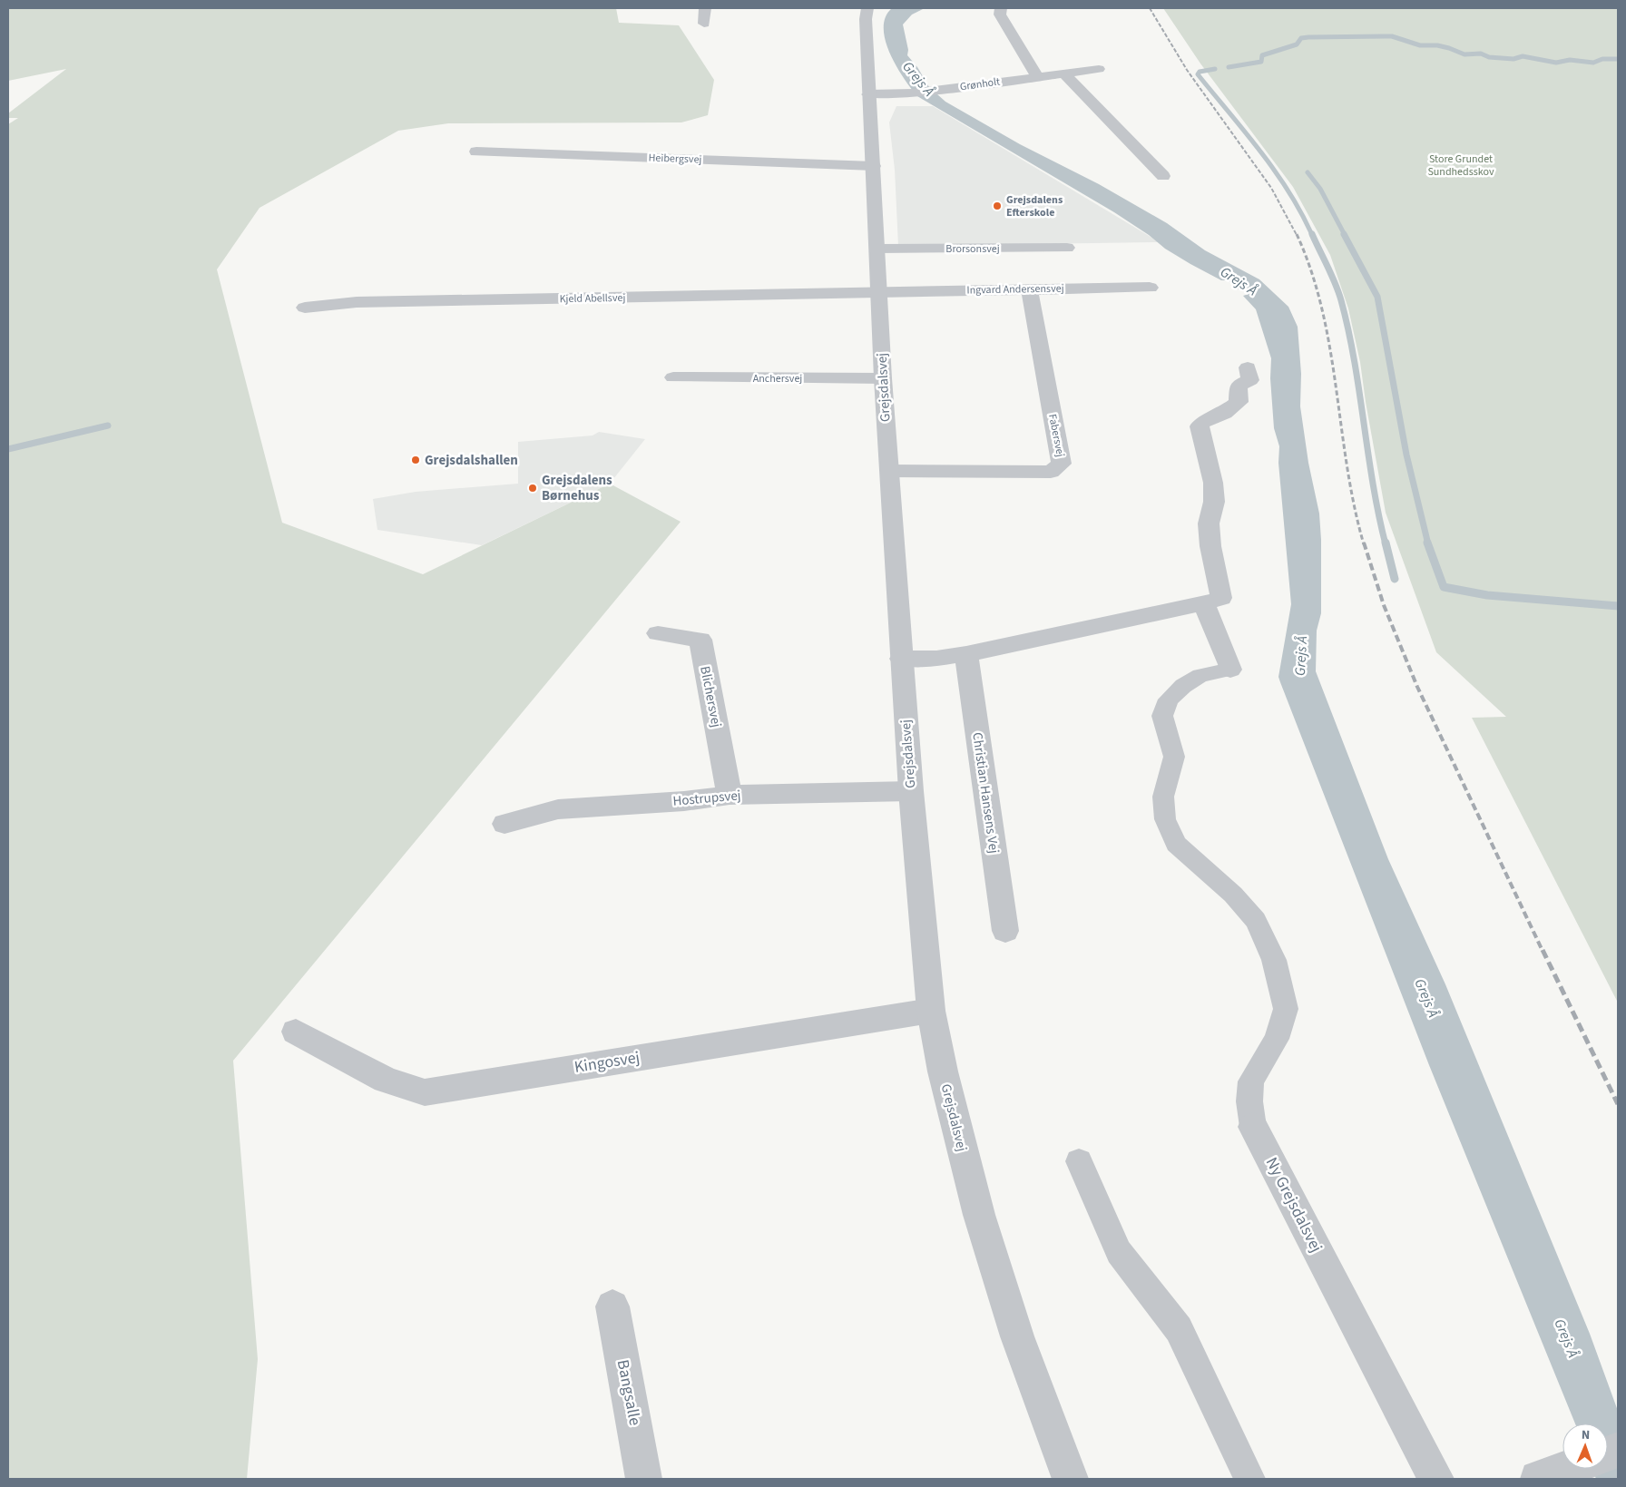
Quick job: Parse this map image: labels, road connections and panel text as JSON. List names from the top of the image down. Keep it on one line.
{"streets":{"street":["Grønholt","Heibergsvej","Brorsonsvej","Ingvard Andersensvej","Kjeld Abellsvej","Anchersvej","Grejsdalsvej","Fabersvej","Blichersvej","Christian Hansens Vej","Hostrupsvej","Kingosvej","Ny Grejsdalsvej","Bangsalle"]},"crossings":[["Grønholt","Grejsdalsvej"],["Heibergsvej","Grejsdalsvej"],["Brorsonsvej","Grejsdalsvej"],["Ingvard Andersensvej","Kjeld Abellsvej"],["Ingvard Andersensvej","Grejsdalsvej"],["Ingvard Andersensvej","Fabersvej"],["Kjeld Abellsvej","Grejsdalsvej"],["Anchersvej","Grejsdalsvej"],["Grejsdalsvej","Fabersvej"],["Grejsdalsvej","Hostrupsvej"],["Grejsdalsvej","Kingosvej"],["Blichersvej","Hostrupsvej"]],"water":["Grejs Å"],"parks":["Store Grundet Sundhedsskov"],"places":["Grejsdalens Efterskole","Grejsdalshallen","Grejsdalens Børnehus"],"north":"top"}
